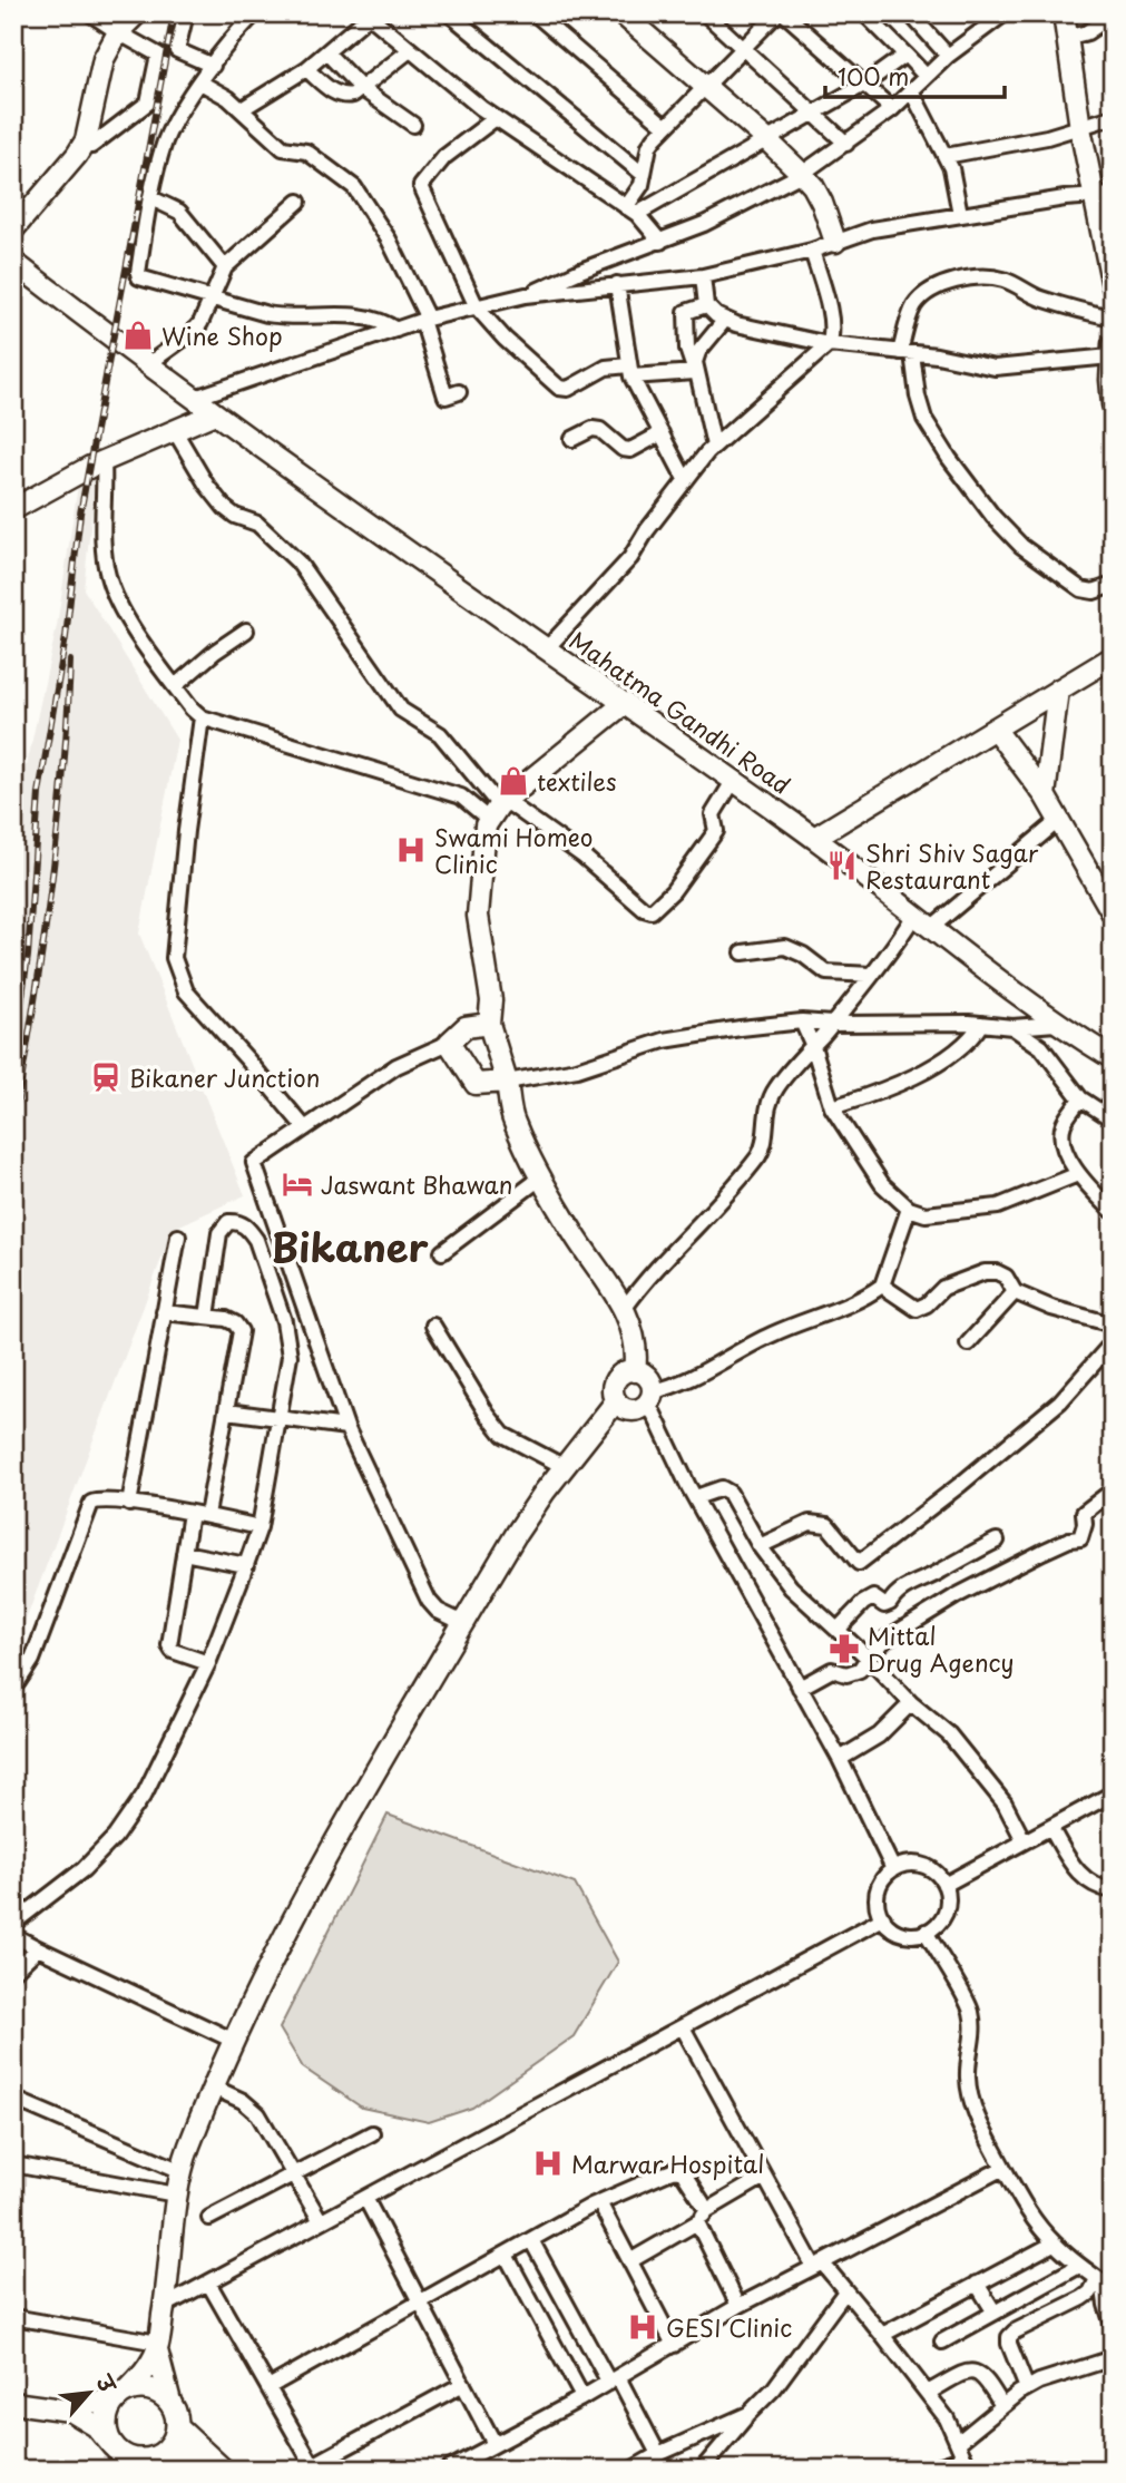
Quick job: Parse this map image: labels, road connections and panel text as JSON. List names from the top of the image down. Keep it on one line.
{"streets":{"street":["Mahatma Gandhi Road"]},"districts":["Bikaner"],"places":{"shop":["Wine Shop","textiles"],"hospital":["Swami Homeo Clinic","Marwar Hospital","GESI Clinic"],"restaurant":["Shri Shiv Sagar Restaurant"],"station":["Bikaner Junction"],"hotel":["Jaswant Bhawan"],"pharmacy":["Mittal Drug Agency"]},"scale_bar":"100 m","north":"top right"}
